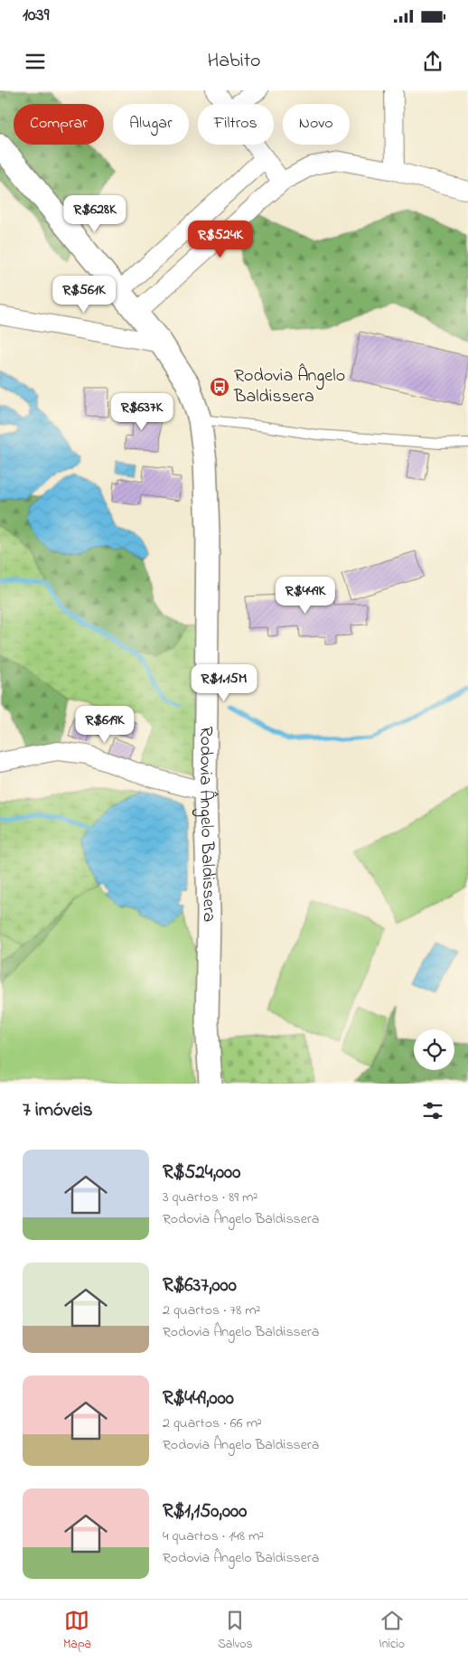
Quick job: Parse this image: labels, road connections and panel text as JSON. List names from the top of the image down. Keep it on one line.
{"streets":{"street":["Rodovia Ângelo Baldissera"]},"places":{"bus stop":["Rodovia Ângelo Baldissera"]},"page":{"status":"10:39","header":"Habito","chip":["Comprar","Alugar","Filtros","Novo"],"price":["R$628K","R$524K","R$561K","R$637K","R$449K","R$1.15M","R$619K"],"heading":"7 imóveis","list":[{"name":"R$524,000","note":"3 quartos · 89 m² · Rodovia Ângelo Baldissera"},{"name":"R$637,000","note":"2 quartos · 78 m² · Rodovia Ângelo Baldissera"},{"name":"R$449,000","note":"2 quartos · 66 m² · Rodovia Ângelo Baldissera"},{"name":"R$1,150,000","note":"4 quartos · 148 m² · Rodovia Ângelo Baldissera"}],"tabs":["Mapa","Salvos","Início"]}}
